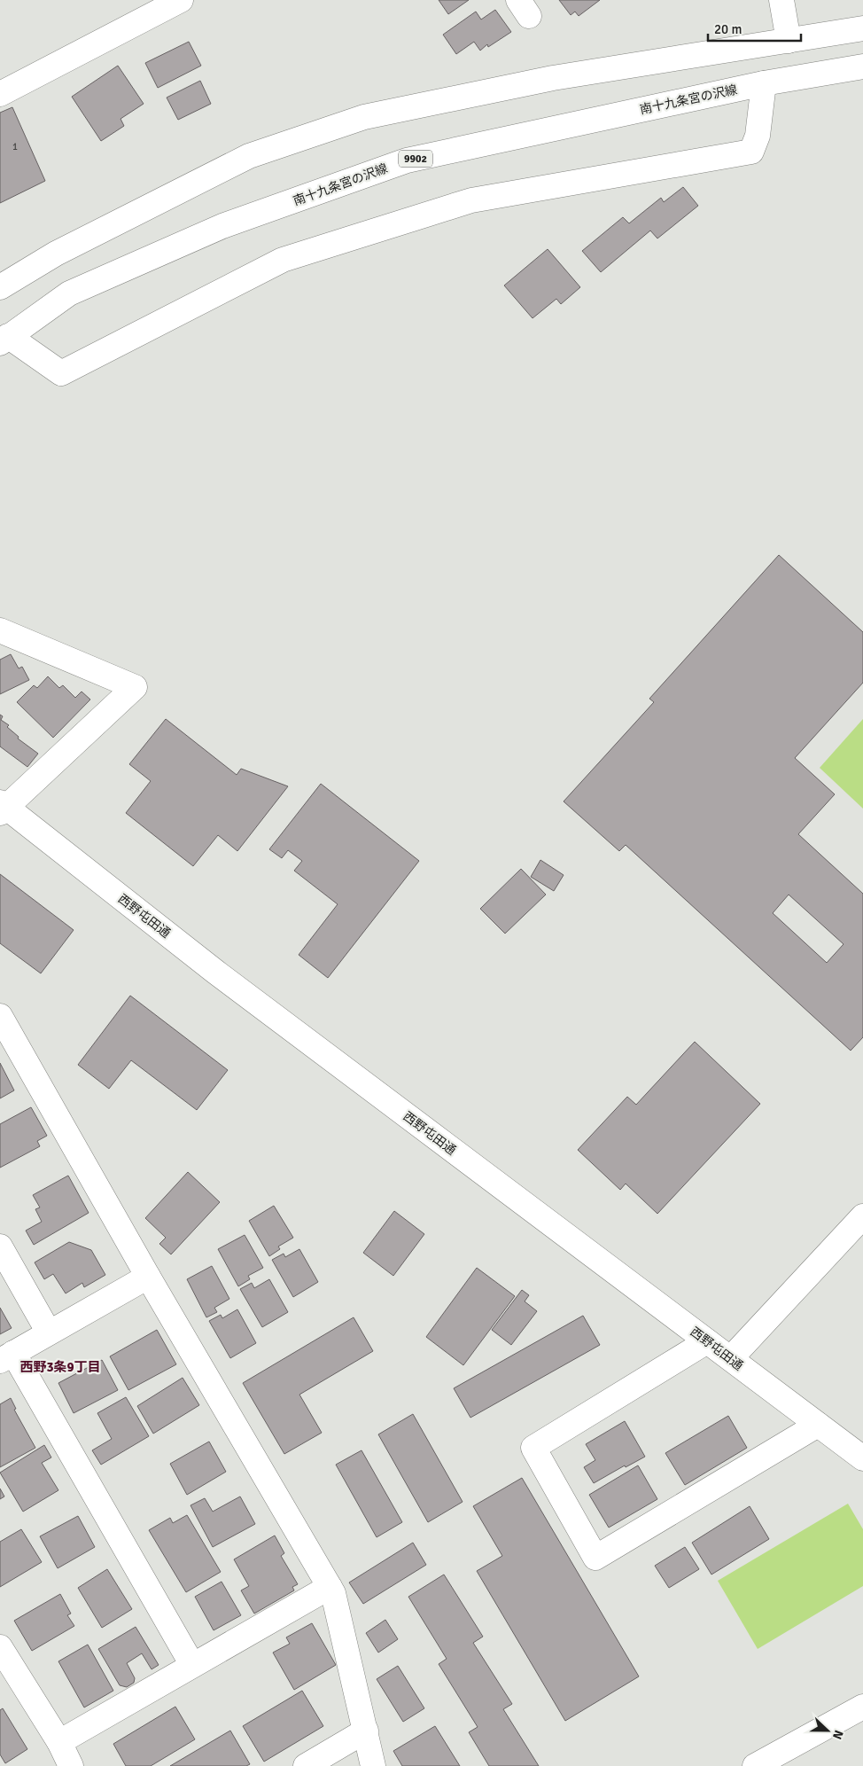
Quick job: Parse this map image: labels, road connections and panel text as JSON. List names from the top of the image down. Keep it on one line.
{"streets":{"street":["南十九条宮の沢線","9902","西野屯田通"]},"districts":["西野3条9丁目"],"house_numbers":["1"],"scale_bar":"20 m","north":"right"}
